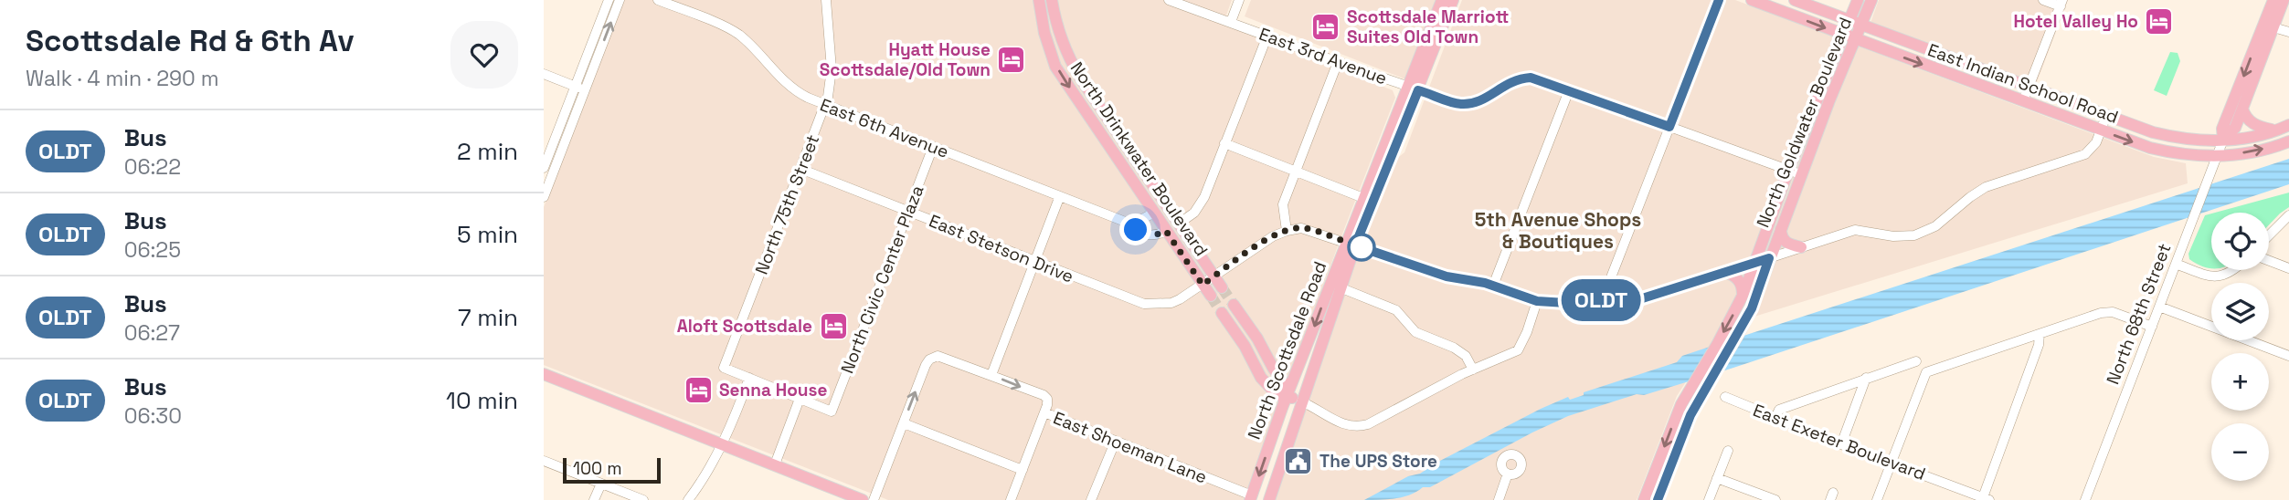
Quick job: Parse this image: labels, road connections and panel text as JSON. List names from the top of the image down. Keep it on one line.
{"streets":{"main road":["East Indian School Road","North Goldwater Boulevard","North Drinkwater Boulevard","North 68th Street","North Scottsdale Road"],"street":["East 3rd Avenue","East 6th Avenue","North 75th Street","East Stetson Drive","North Civic Center Plaza","East Exeter Boulevard","East Shoeman Lane"]},"crossings":[["East 3rd Avenue","North Goldwater Boulevard"],["East 3rd Avenue","North Scottsdale Road"],["East Indian School Road","North Goldwater Boulevard"],["East Indian School Road","North 68th Street"],["East 6th Avenue","North Drinkwater Boulevard"],["East 6th Avenue","North 75th Street"],["East 6th Avenue","North Civic Center Plaza"],["North Drinkwater Boulevard","East Stetson Drive"],["North 75th Street","East Stetson Drive"],["East Stetson Drive","North Civic Center Plaza"],["North Scottsdale Road","East Shoeman Lane"]],"districts":["5th Avenue Shops & Boutiques"],"places":{"hotel":["Hotel Valley Ho","Scottsdale Marriott Suites Old Town","Hyatt House Scottsdale/Old Town","Aloft Scottsdale","Senna House"],"public building":["The UPS Store"]},"lines":["bus line OLDT"],"scale_bar":"100 m","page":{"heading":["Scottsdale Rd & 6th Av","Walk · 4 min · 290 m"],"on_map":"OLDT","list":[{"mark":"OLDT","name":"Bus","note":"06:22","value":"2 min"},{"mark":"OLDT","name":"Bus","note":"06:25","value":"5 min"},{"mark":"OLDT","name":"Bus","note":"06:27","value":"7 min"},{"mark":"OLDT","name":"Bus","note":"06:30","value":"10 min"}],"map_buttons":["+","−"],"scale":"100 m"}}
